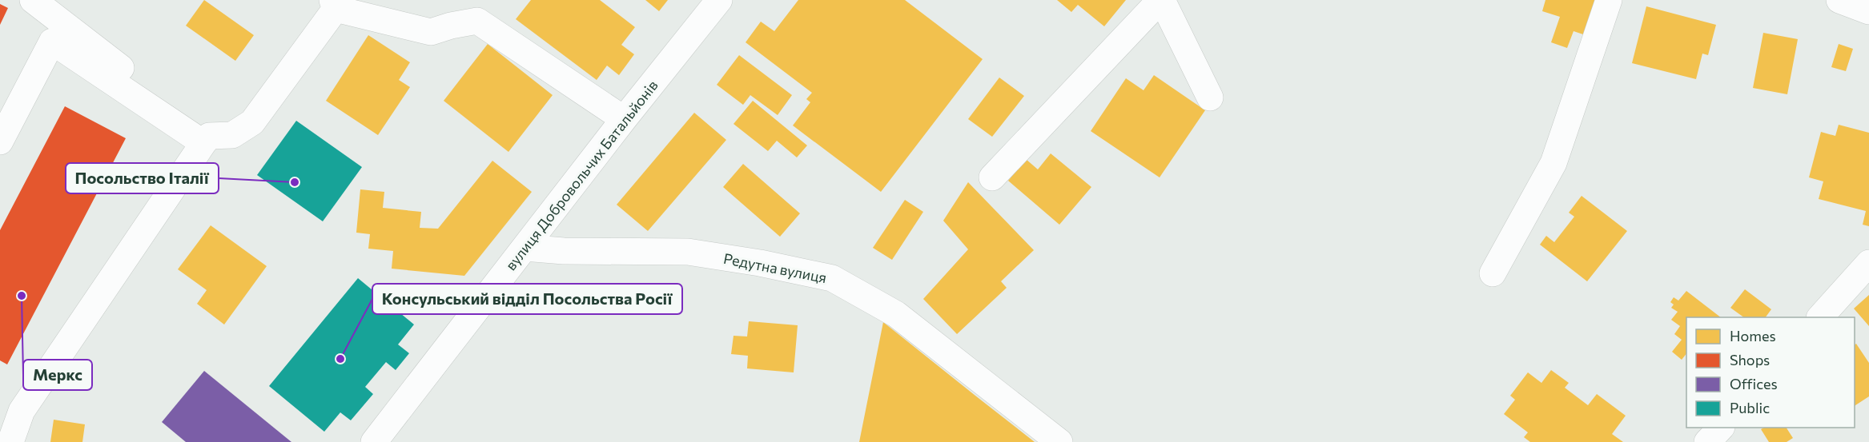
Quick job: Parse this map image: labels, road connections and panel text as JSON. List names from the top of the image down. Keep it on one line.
{"streets":{"street":["вулиця Добровольчих Батальйонів","Редутна вулиця"]},"crossings":[["вулиця Добровольчих Батальйонів","Редутна вулиця"]],"places":["Посольство Італії","Меркс","Консульський відділ Посольства Росії"],"legend":["Homes","Shops","Offices","Public"]}
